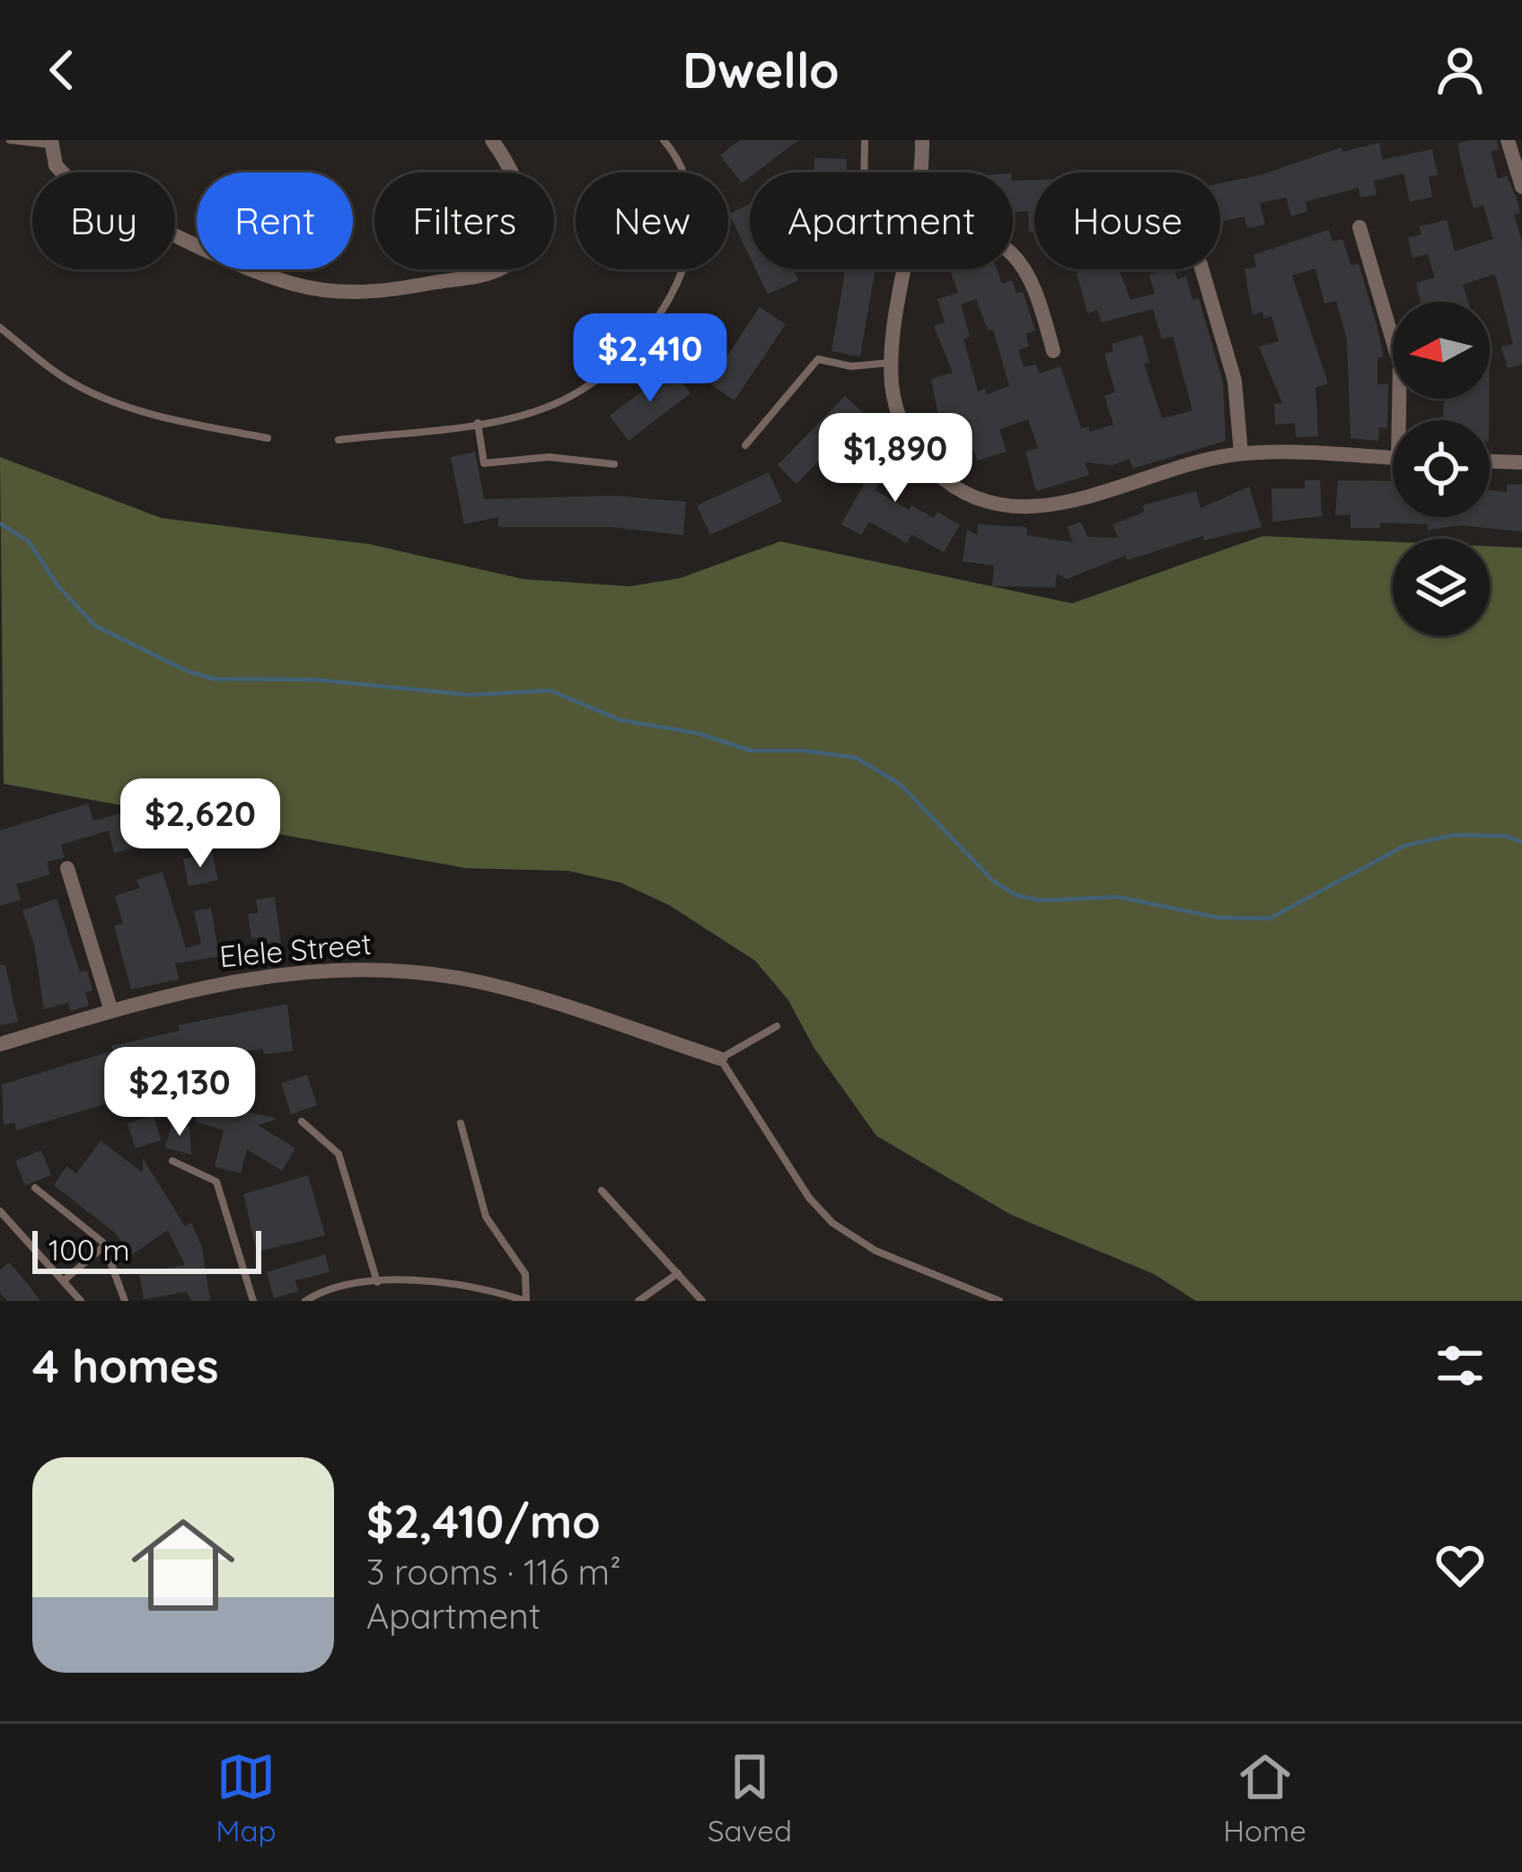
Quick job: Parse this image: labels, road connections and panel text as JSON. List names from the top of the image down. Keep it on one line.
{"streets":{"street":["Elele Street"]},"scale_bar":"100 m","north":"left","page":{"header":"Dwello","chip":["Buy","Rent","Filters","New","Apartment","House"],"price":["$2,410","$1,890","$2,620","$2,130"],"scale":"100 m","heading":"4 homes","list":[{"name":"$2,410/mo","note":"3 rooms · 116 m² · Apartment"}],"tabs":["Map","Saved","Home"]}}
